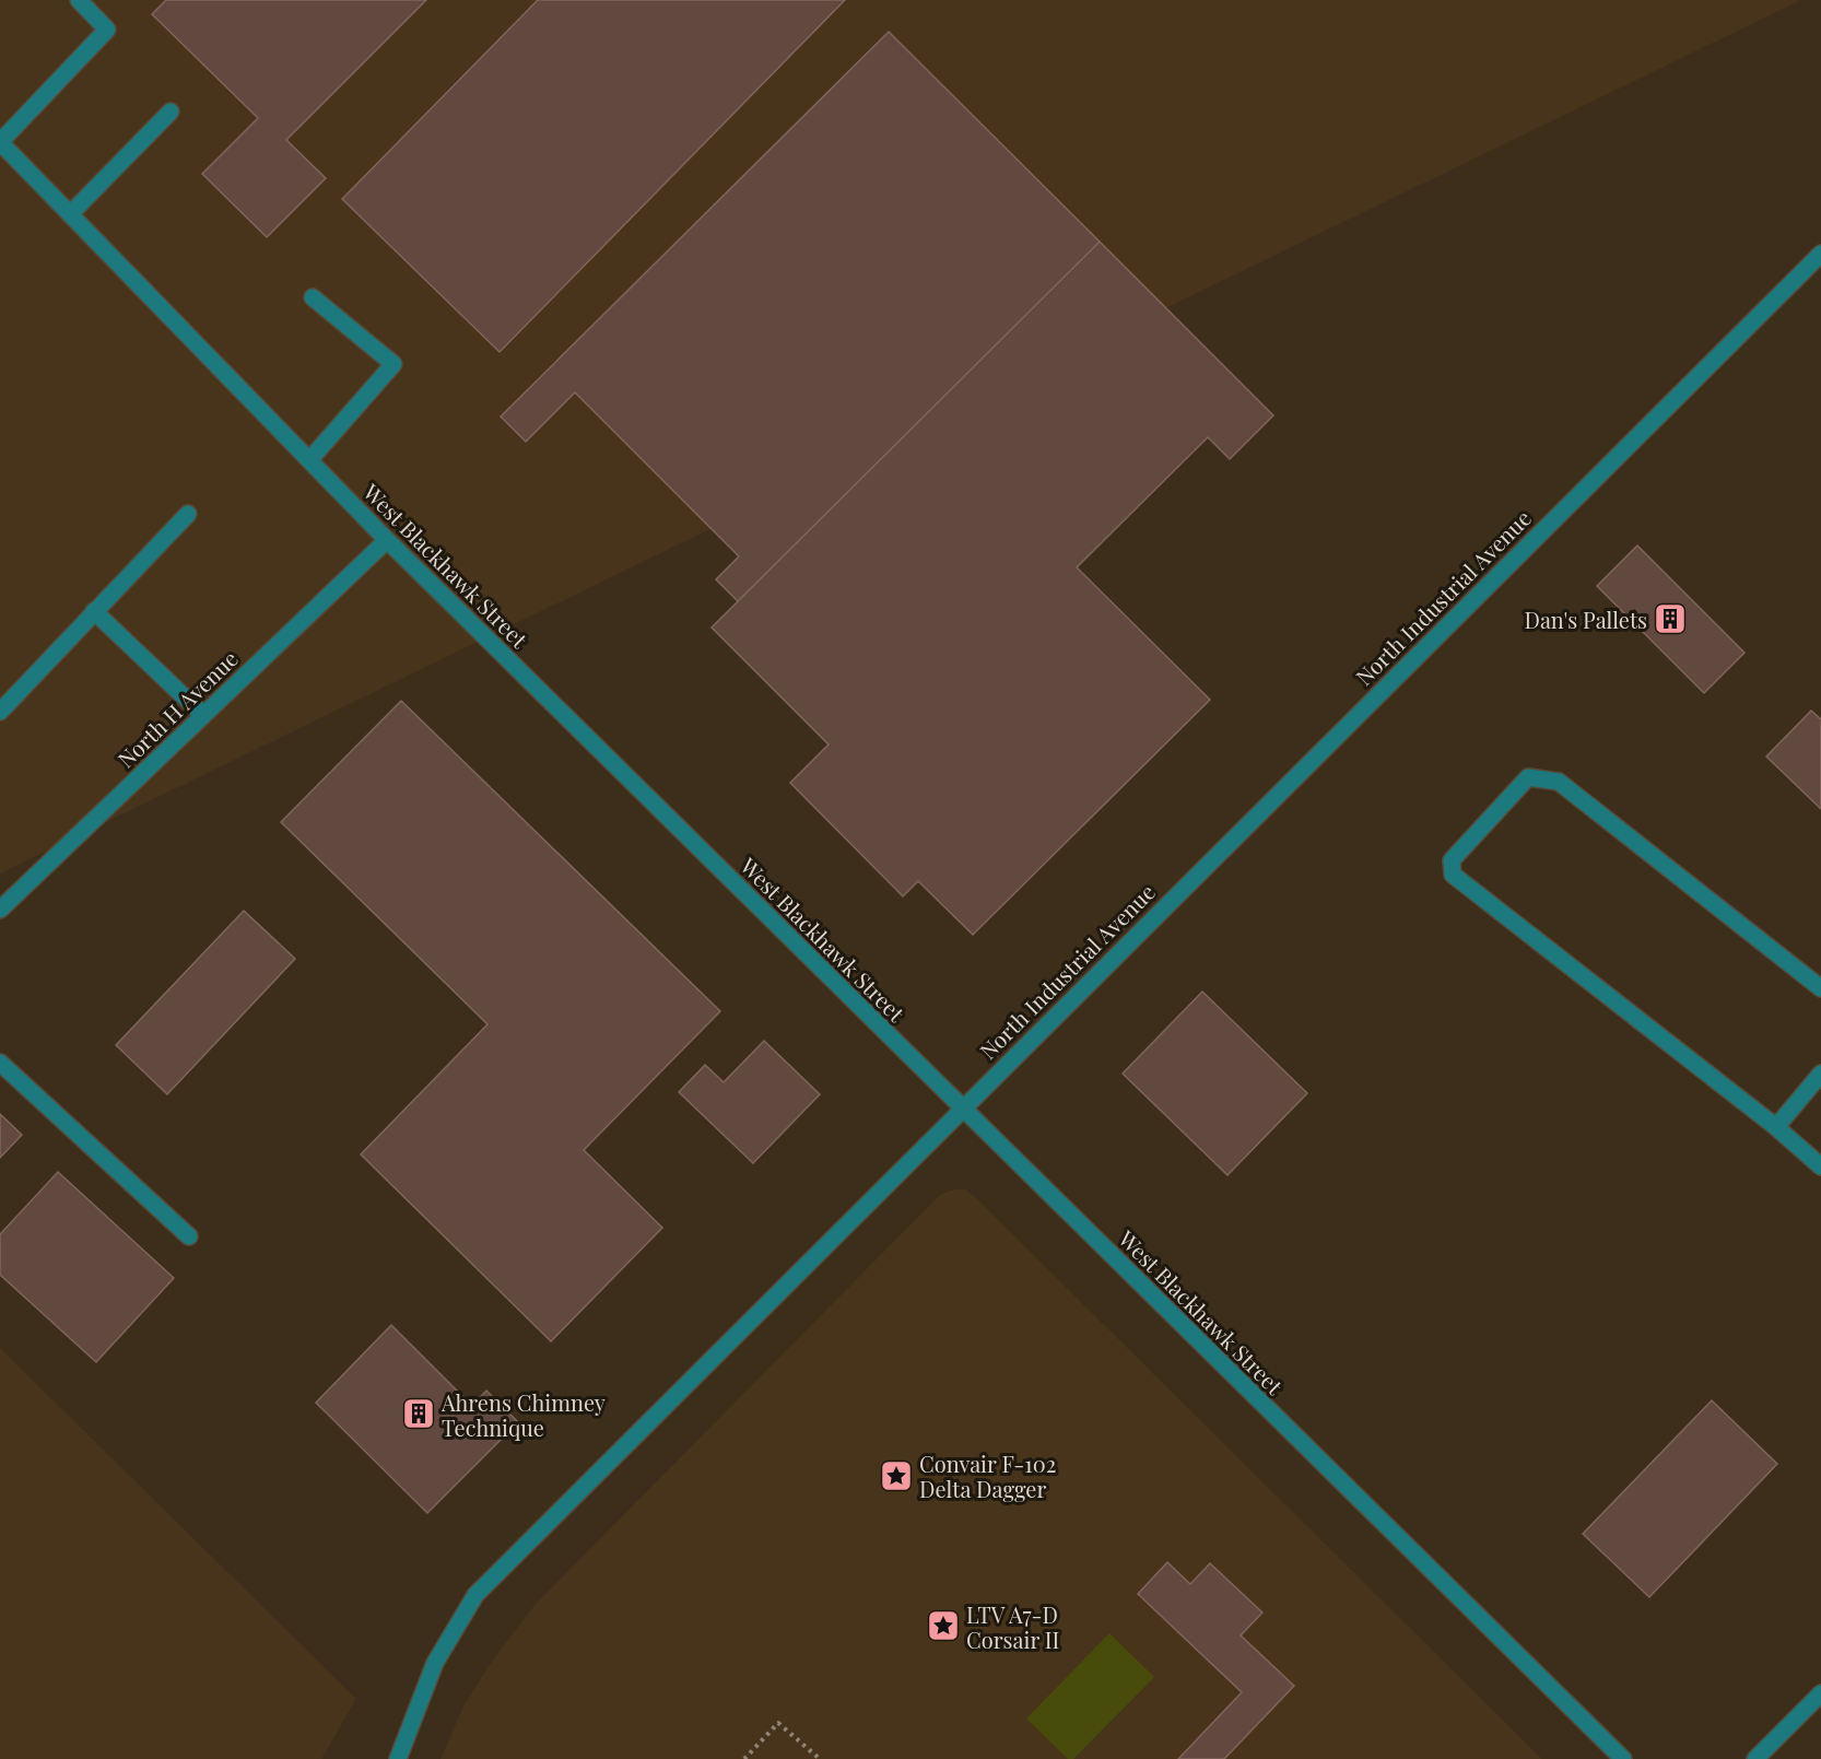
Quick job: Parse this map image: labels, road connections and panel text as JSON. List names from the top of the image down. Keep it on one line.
{"streets":{"street":["West Blackhawk Street","North Industrial Avenue","North H Avenue"]},"crossings":[["West Blackhawk Street","North Industrial Avenue"],["West Blackhawk Street","North H Avenue"]],"places":{"building":["Dan's Pallets","Ahrens Chimney Technique"],"place":["Convair F-102 Delta Dagger","LTV A7-D Corsair II"]}}
